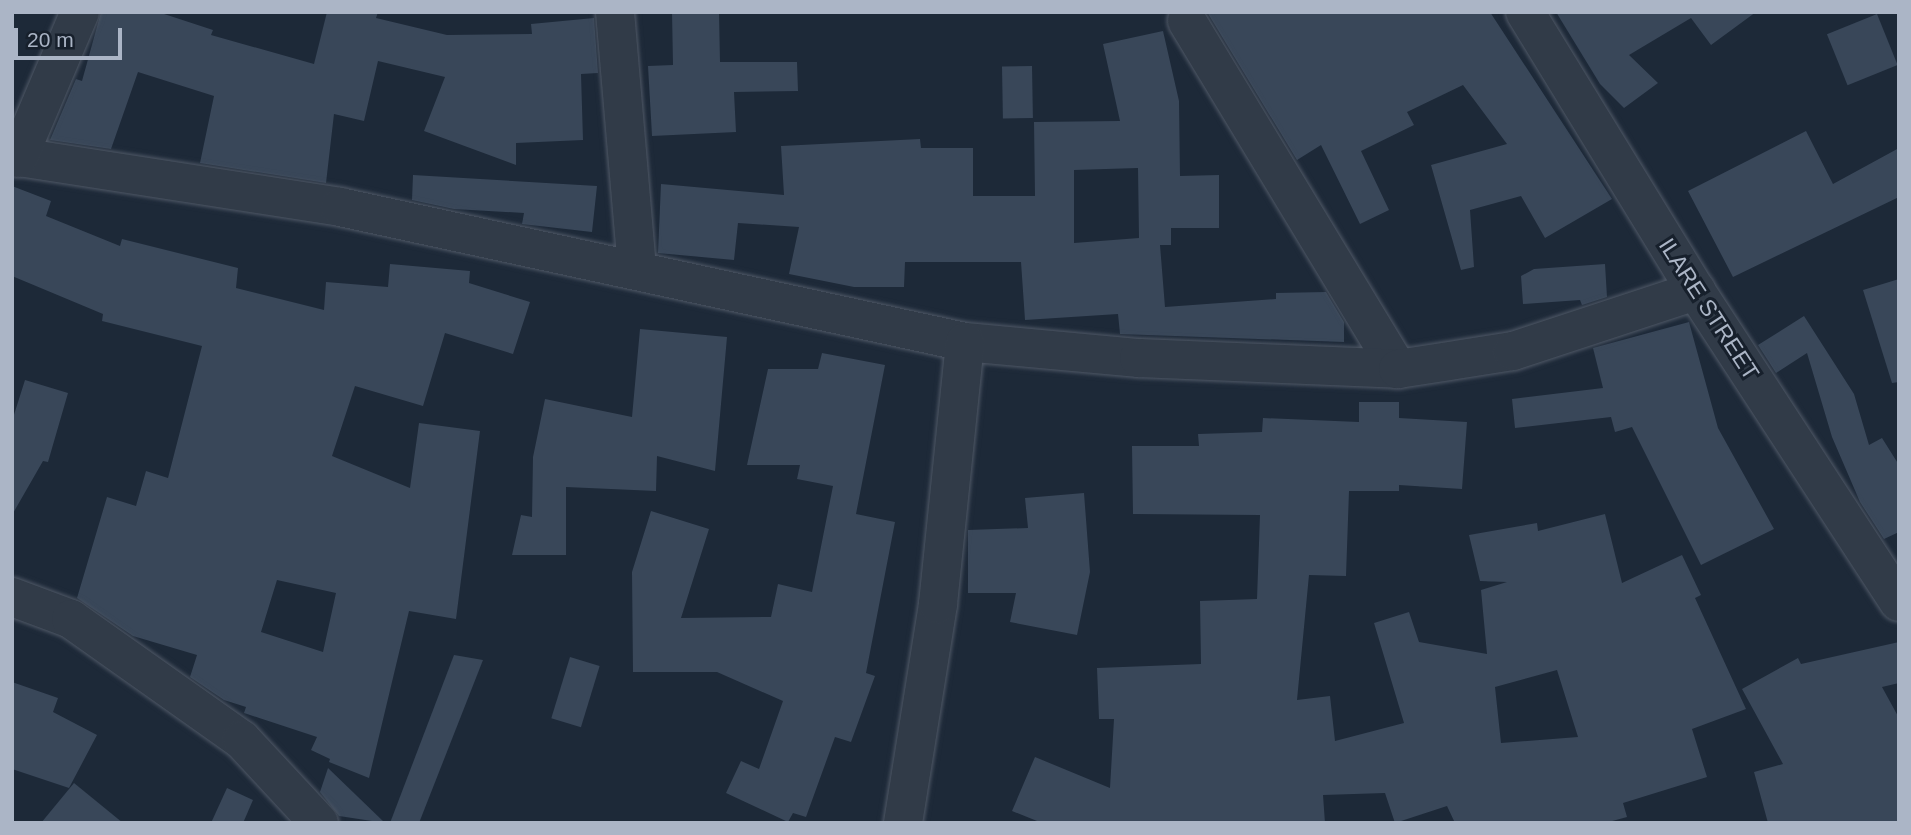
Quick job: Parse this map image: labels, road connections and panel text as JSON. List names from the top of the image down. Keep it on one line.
{"streets":{"street":["ILARE STREET"]},"scale_bar":"20 m"}
